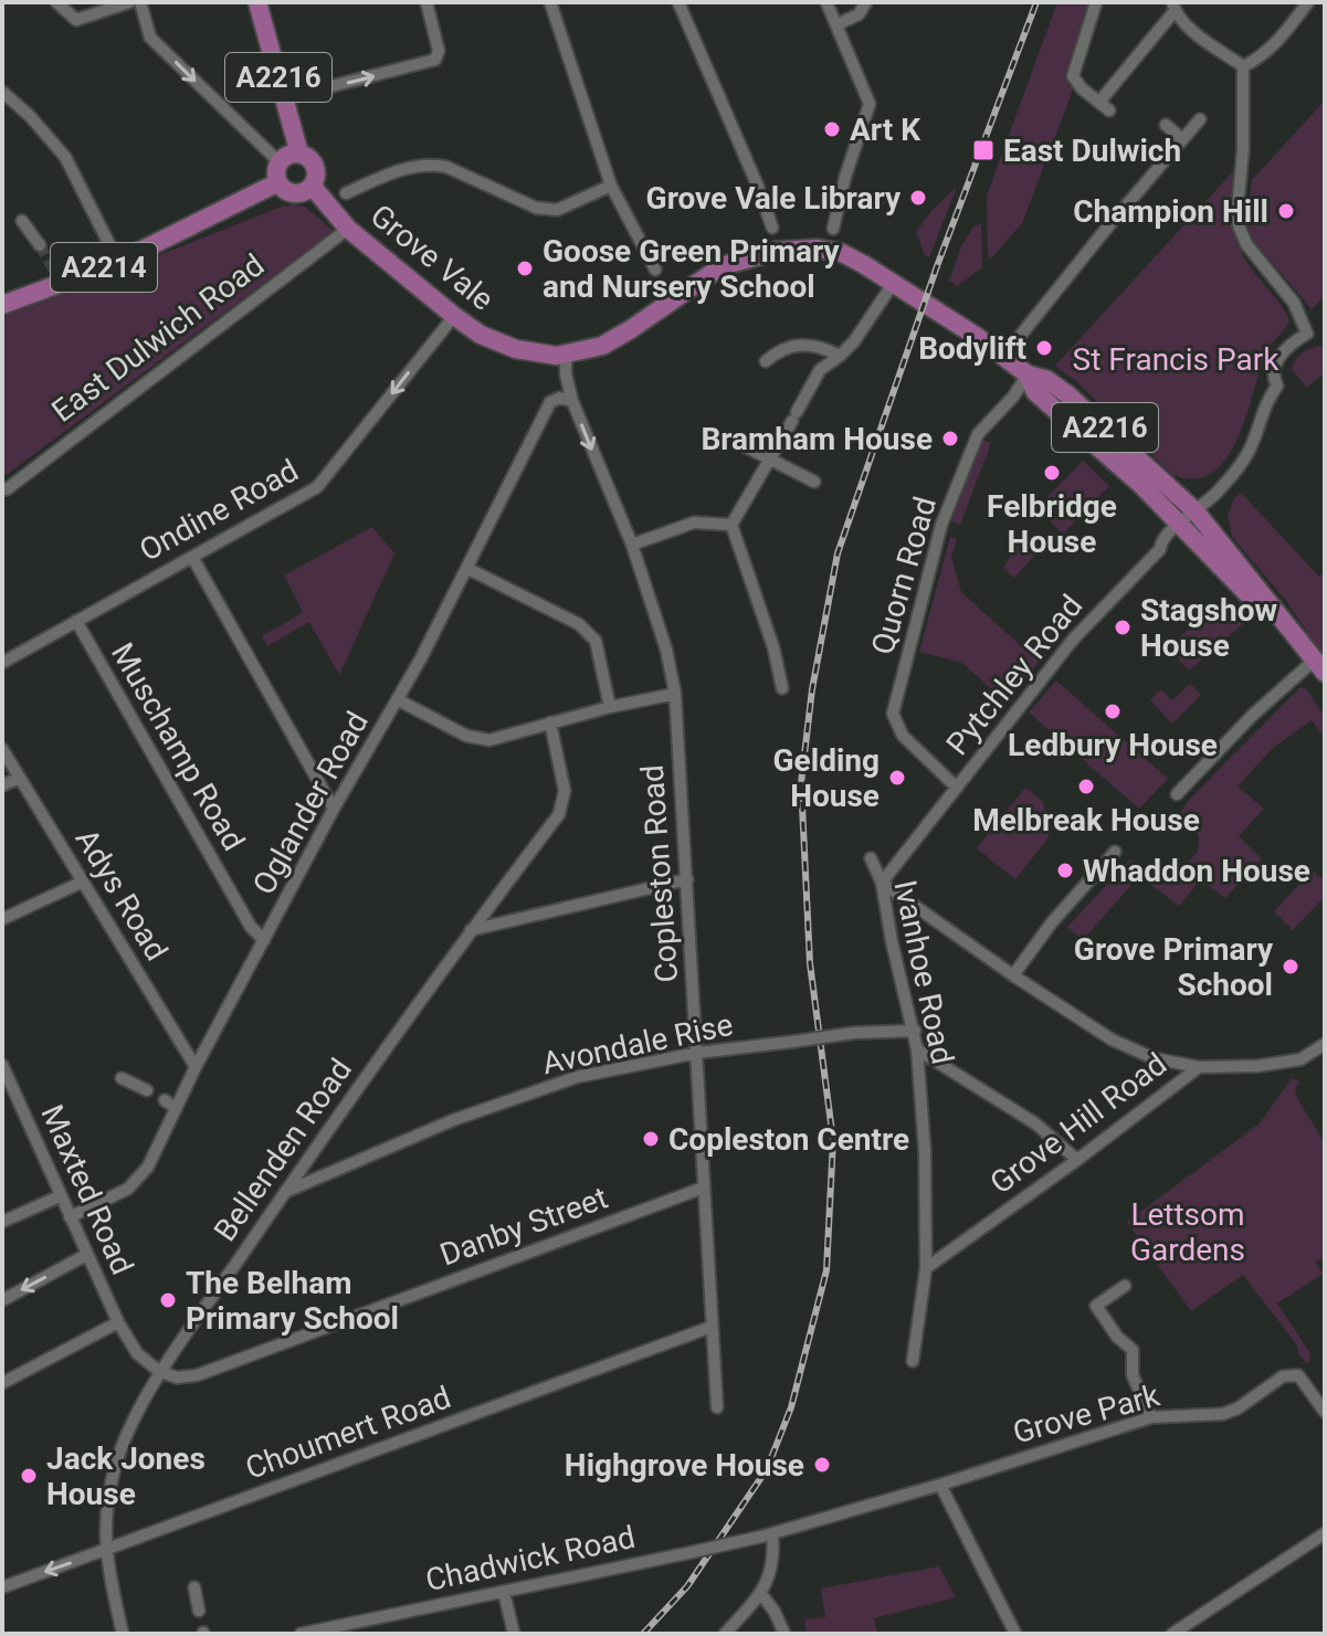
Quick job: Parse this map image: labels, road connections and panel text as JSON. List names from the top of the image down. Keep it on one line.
{"streets":{"main road":["A2216","Grove Vale","A2214","East Dulwich Road"],"street":["Ondine Road","Quorn Road","Pytchley Road","Muschamp Road","Oglander Road","Copleston Road","Adys Road","Ivanhoe Road","Avondale Rise","Grove Hill Road","Bellenden Road","Maxted Road","Danby Street","Grove Park","Choumert Road","Chadwick Road"]},"crossings":[["A2216","Grove Vale"],["A2216","East Dulwich Road"],["A2216","Quorn Road"],["A2216","Pytchley Road"],["Grove Vale","East Dulwich Road"],["Grove Vale","Ondine Road"],["Grove Vale","Copleston Road"],["Ondine Road","Muschamp Road"],["Quorn Road","Pytchley Road"],["Pytchley Road","Ivanhoe Road"],["Muschamp Road","Oglander Road"],["Oglander Road","Copleston Road"],["Oglander Road","Adys Road"],["Oglander Road","Maxted Road"],["Copleston Road","Avondale Rise"],["Copleston Road","Danby Street"],["Copleston Road","Choumert Road"],["Ivanhoe Road","Avondale Rise"],["Ivanhoe Road","Grove Hill Road"],["Avondale Rise","Bellenden Road"],["Bellenden Road","Maxted Road"],["Bellenden Road","Danby Street"],["Bellenden Road","Choumert Road"],["Maxted Road","Danby Street"],["Grove Park","Chadwick Road"]],"one_way":["Ondine Road"],"parks":["St Francis Park","Lettsom Gardens"],"places":{"other":["Art K","Grove Vale Library","Champion Hill","Goose Green Primary and Nursery School","Bodylift","Bramham House","Felbridge House","Stagshow House","Ledbury House","Gelding House","Melbreak House","Whaddon House","Grove Primary School","Copleston Centre","The Belham Primary School","Highgrove House","Jack Jones House"],"transit":["East Dulwich"]}}
